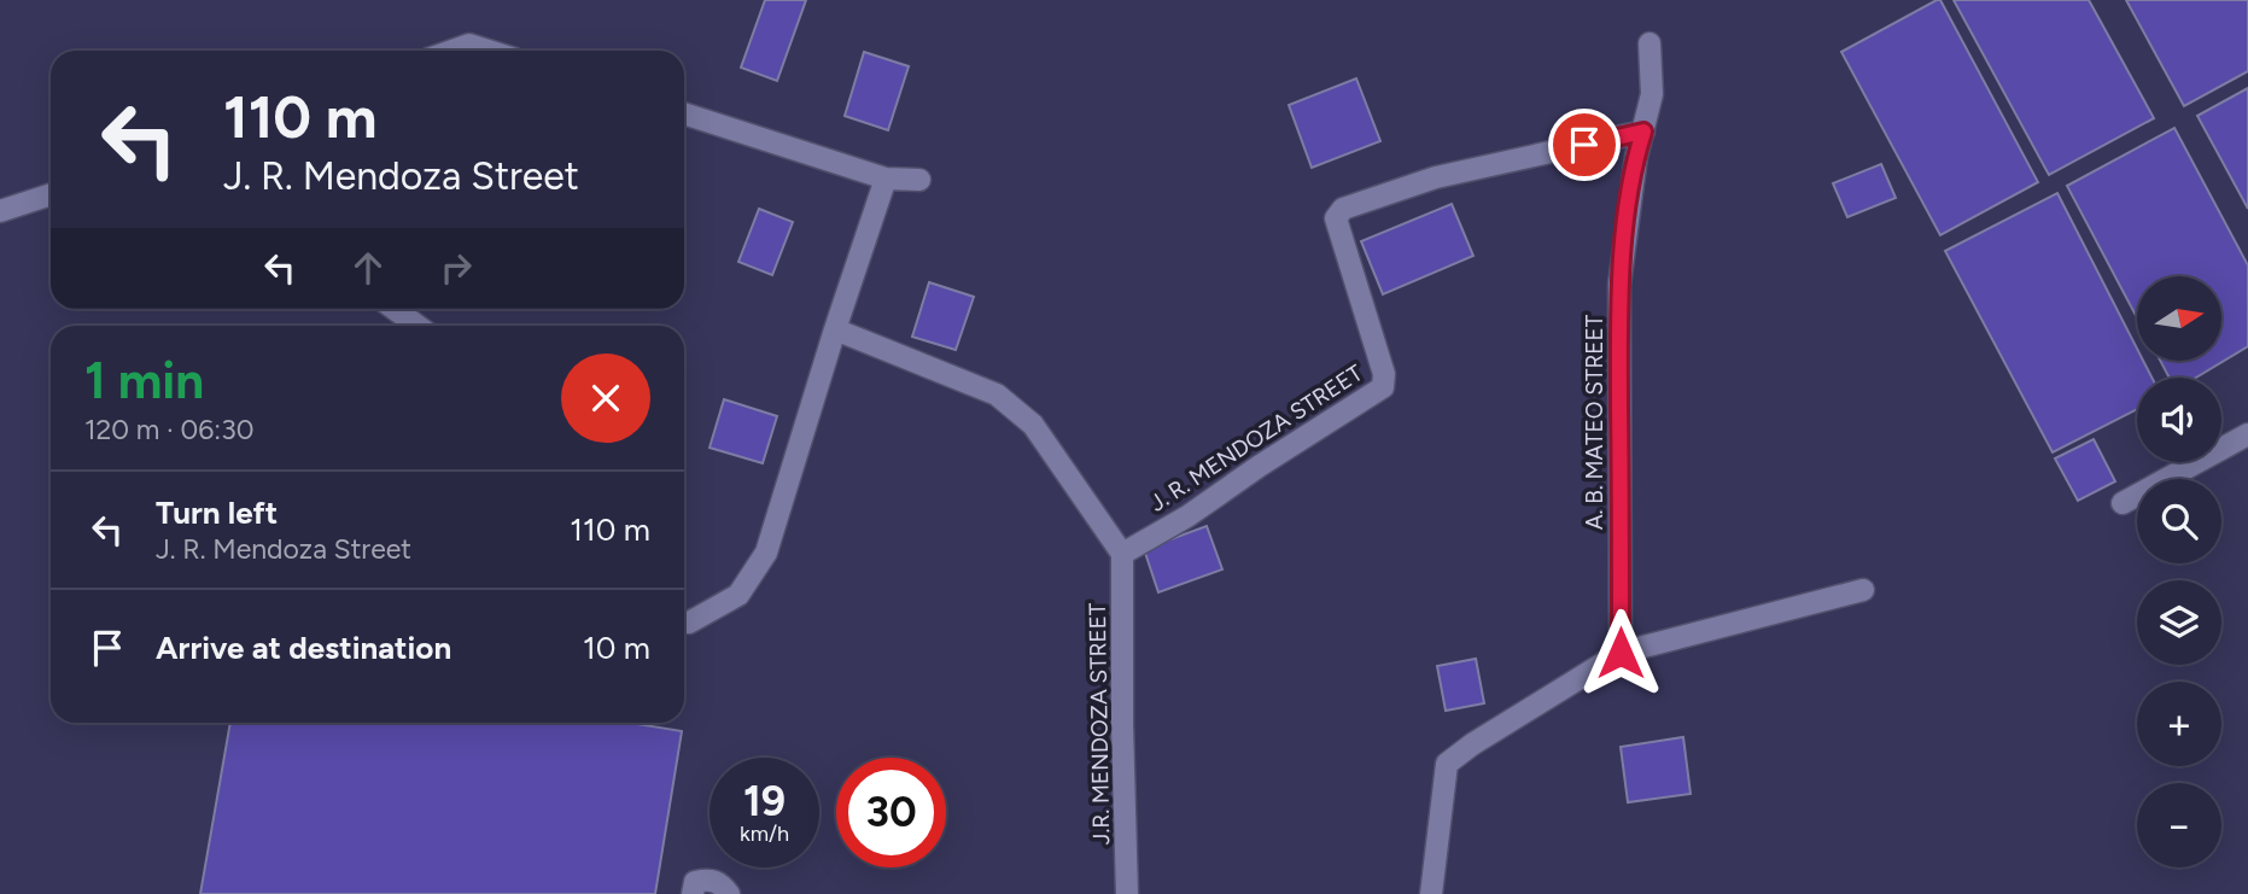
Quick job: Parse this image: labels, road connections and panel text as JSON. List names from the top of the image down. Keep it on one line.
{"streets":{"street":["A. B. MATEO STREET","J. R. MENDOZA STREET","J.R. MENDOZA STREET"]},"crossings":[["A. B. MATEO STREET","J. R. MENDOZA STREET"],["J. R. MENDOZA STREET","J.R. MENDOZA STREET"]],"north":"right","page":{"turn":["110 m","J. R. Mendoza Street"],"map_buttons":["+","−"],"heading":["1 min","120 m · 06:30"],"list":[{"name":"Turn left","note":"J. R. Mendoza Street","value":"110 m"},{"name":"Arrive at destination","value":"10 m"}],"speed":"19 km/h","limit":"30"}}
